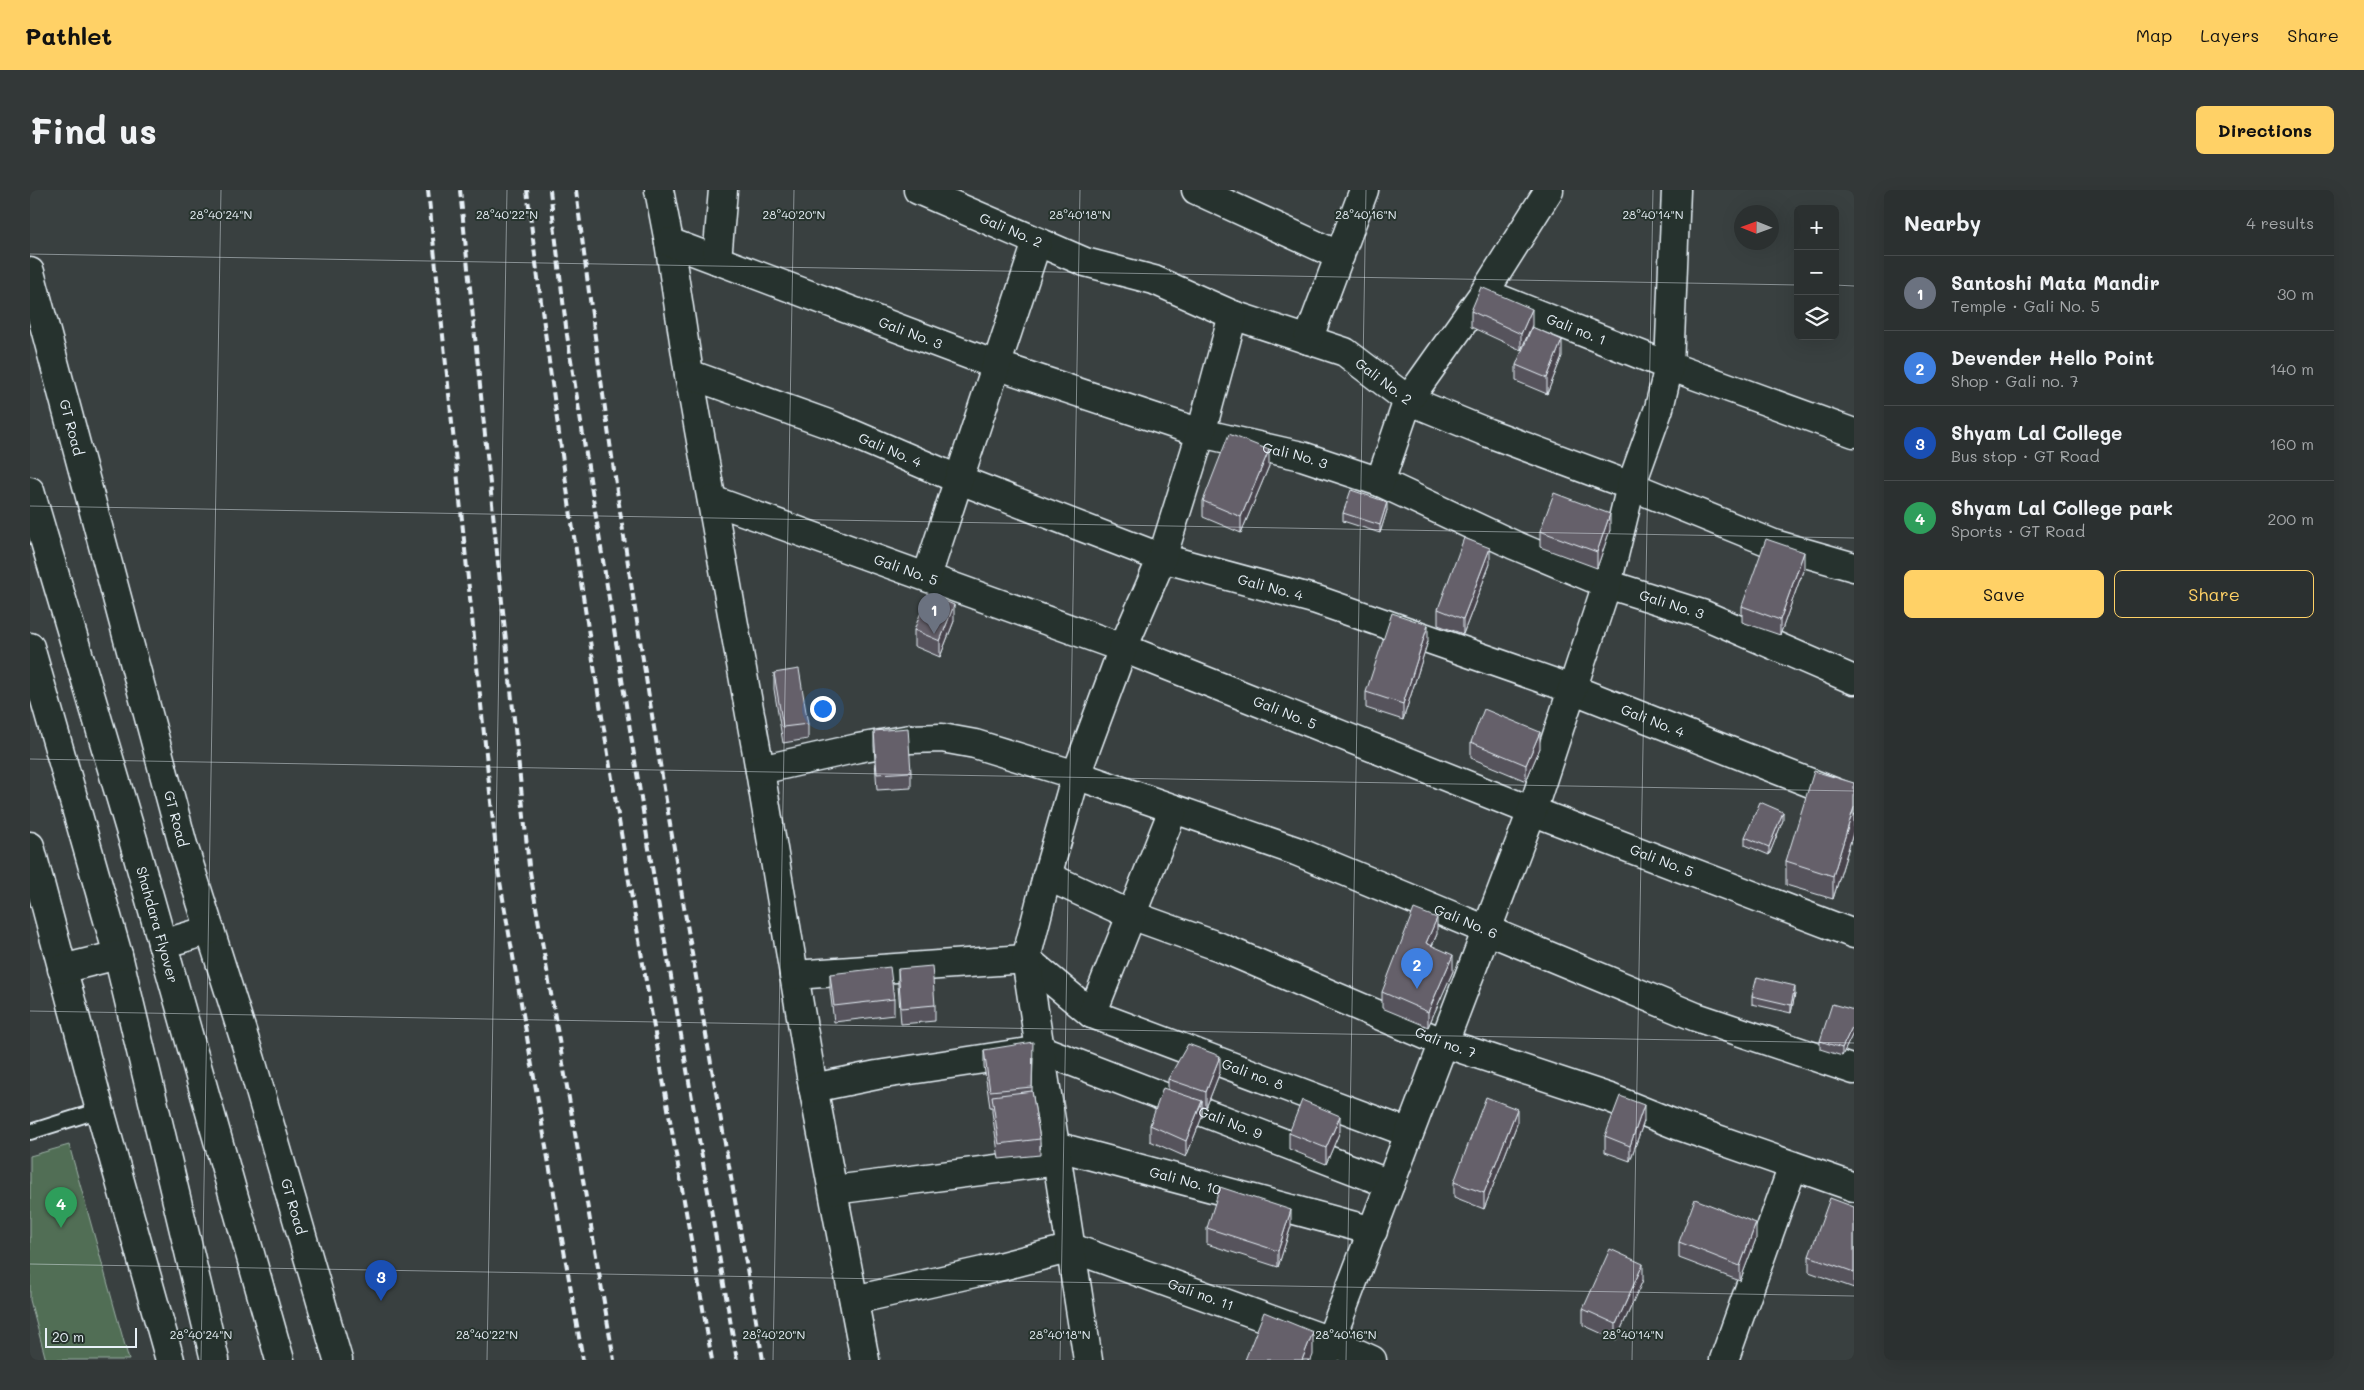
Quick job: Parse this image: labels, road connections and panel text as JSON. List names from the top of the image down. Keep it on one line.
{"streets":{"main road":["Gali No. 2","Gali no. 1","Gali No. 3","GT Road","Gali No. 4","Gali No. 5","Gali No. 6","Shahdara Flyover","Gali no. 7","Gali no. 8","Gali No. 9","Gali No. 10","Gali no. 11"]},"scale_bar":"20 m","north":"left","page":{"header":"Pathlet","nav":["Map","Layers","Share"],"buttons":["Directions",["Save","Share"]],"title":"Find us","heading":["Nearby","4 results"],"map_buttons":["+","−"],"list":[{"mark":"1","name":"Santoshi Mata Mandir","note":"Temple · Gali No. 5","value":"30 m"},{"mark":"2","name":"Devender Hello Point","note":"Shop · Gali no. 7","value":"140 m"},{"mark":"3","name":"Shyam Lal College","note":"Bus stop · GT Road","value":"160 m"},{"mark":"4","name":"Shyam Lal College park","note":"Sports · GT Road","value":"200 m"}],"pins":["1","2","4","3"],"scale":"20 m"},"coordinates":["28°40'24\"N","28°40'22\"N","28°40'20\"N","28°40'18\"N","28°40'16\"N","28°40'14\"N"]}
